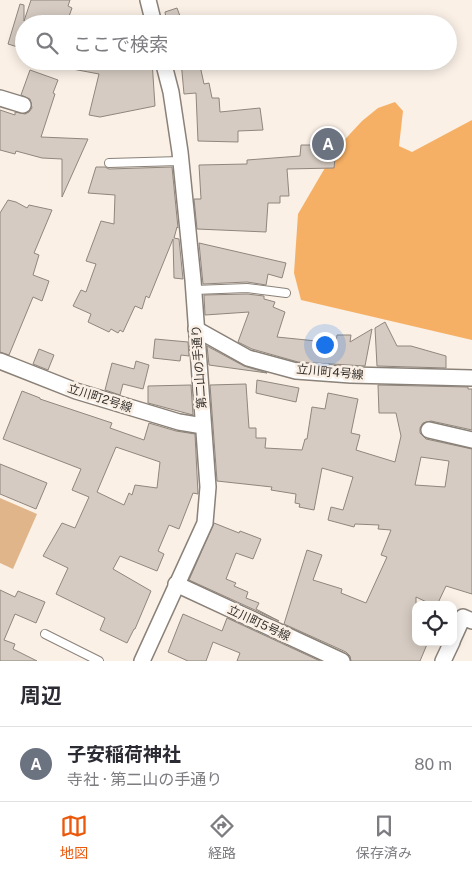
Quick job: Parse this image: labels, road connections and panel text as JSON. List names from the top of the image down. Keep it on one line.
{"streets":{"street":["第二山の手通り","立川町4号線","立川町2号線","立川町5号線"]},"crossings":[["第二山の手通り","立川町4号線"],["第二山の手通り","立川町2号線"],["第二山の手通り","立川町5号線"]],"page":{"search":"ここで検索","pins":"A","heading":"周辺","list":[{"mark":"A","name":"子安稲荷神社","note":"寺社 · 第二山の手通り","value":"80 m"}],"nav":["地図","経路","保存済み"]}}
